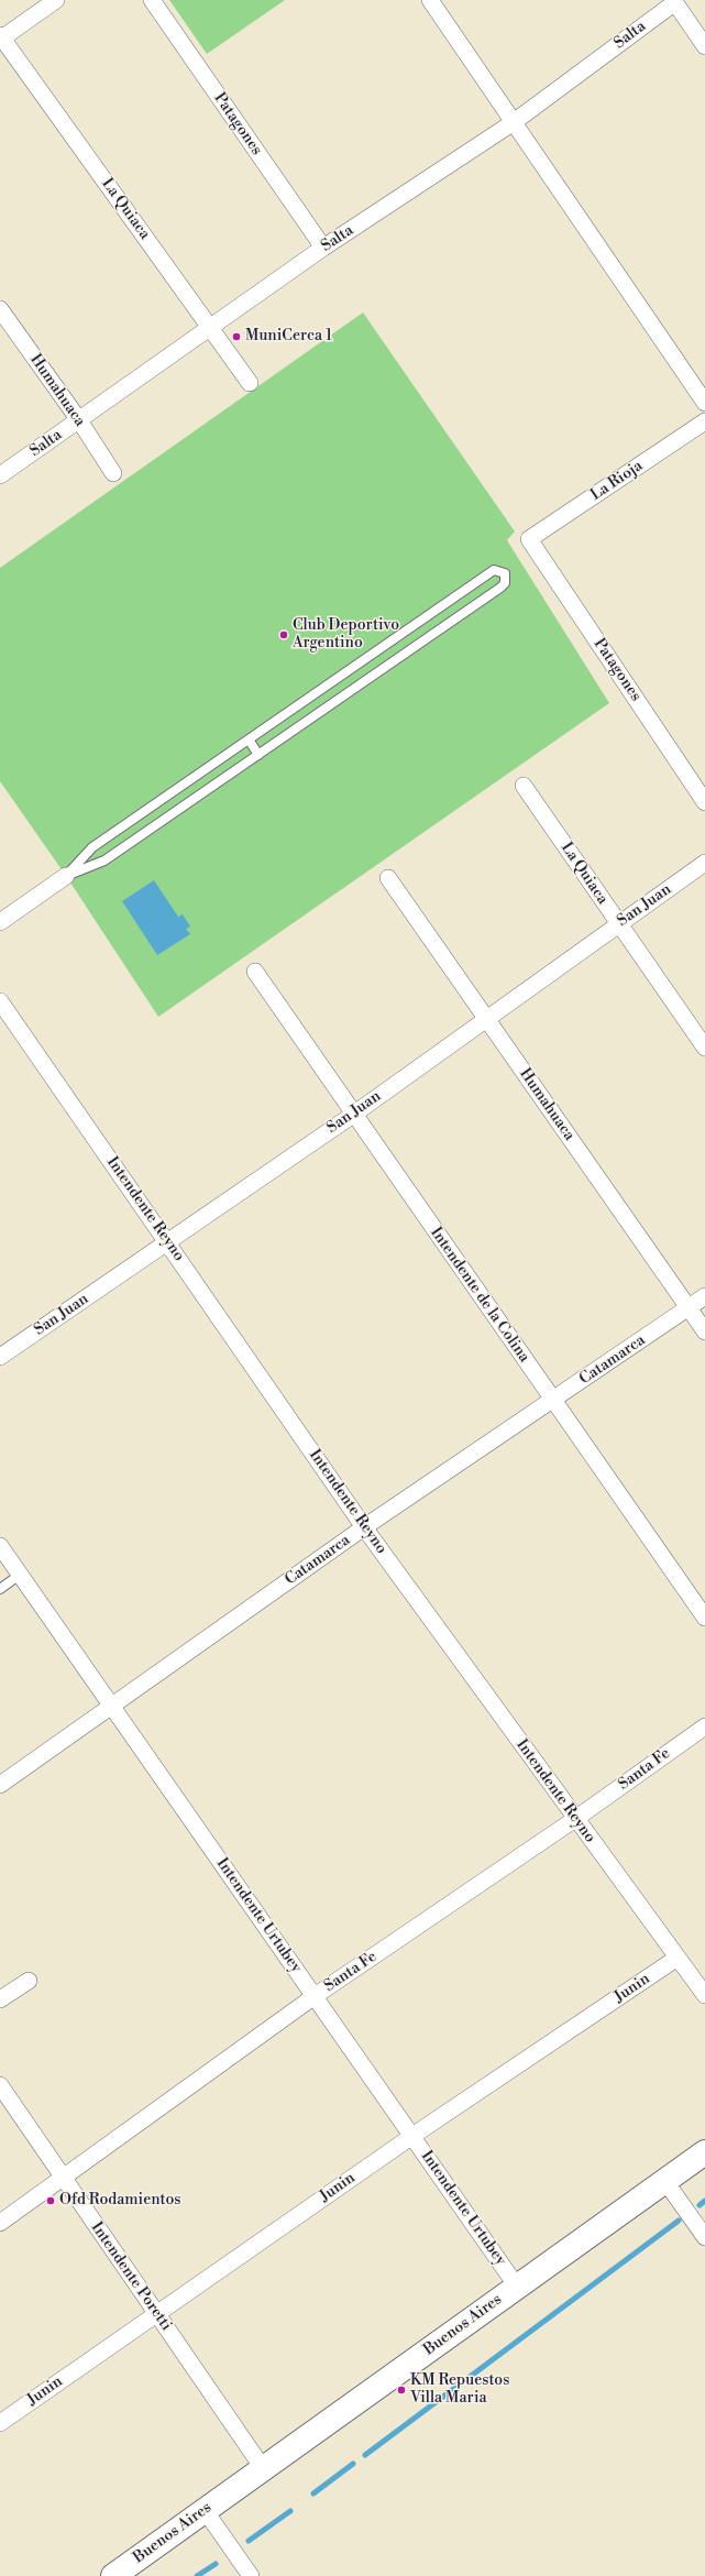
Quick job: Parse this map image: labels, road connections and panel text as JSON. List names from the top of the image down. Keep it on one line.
{"streets":{"main road":["Buenos Aires"],"street":["Salta","Patagones","La Quiaca","Humahuaca","La Rioja","San Juan","Intendente Reyno","Intendente de la Colina","Catamarca","Santa Fe","Intendente Urtubey","Junin","Intendente Poretti"]},"crossings":[["Salta","Patagones"],["Salta","La Quiaca"],["Salta","Humahuaca"],["Patagones","La Rioja"],["La Quiaca","San Juan"],["Humahuaca","San Juan"],["Humahuaca","Catamarca"],["San Juan","Intendente Reyno"],["San Juan","Intendente de la Colina"],["Intendente Reyno","Catamarca"],["Intendente Reyno","Santa Fe"],["Intendente Reyno","Junin"],["Intendente de la Colina","Catamarca"],["Catamarca","Intendente Urtubey"],["Santa Fe","Intendente Urtubey"],["Santa Fe","Intendente Poretti"],["Intendente Urtubey","Junin"],["Intendente Urtubey","Buenos Aires"],["Junin","Intendente Poretti"],["Intendente Poretti","Buenos Aires"]],"places":["MuniCerca 1","Club Deportivo Argentino","Ofd Rodamientos","KM Repuestos Villa Maria"]}
